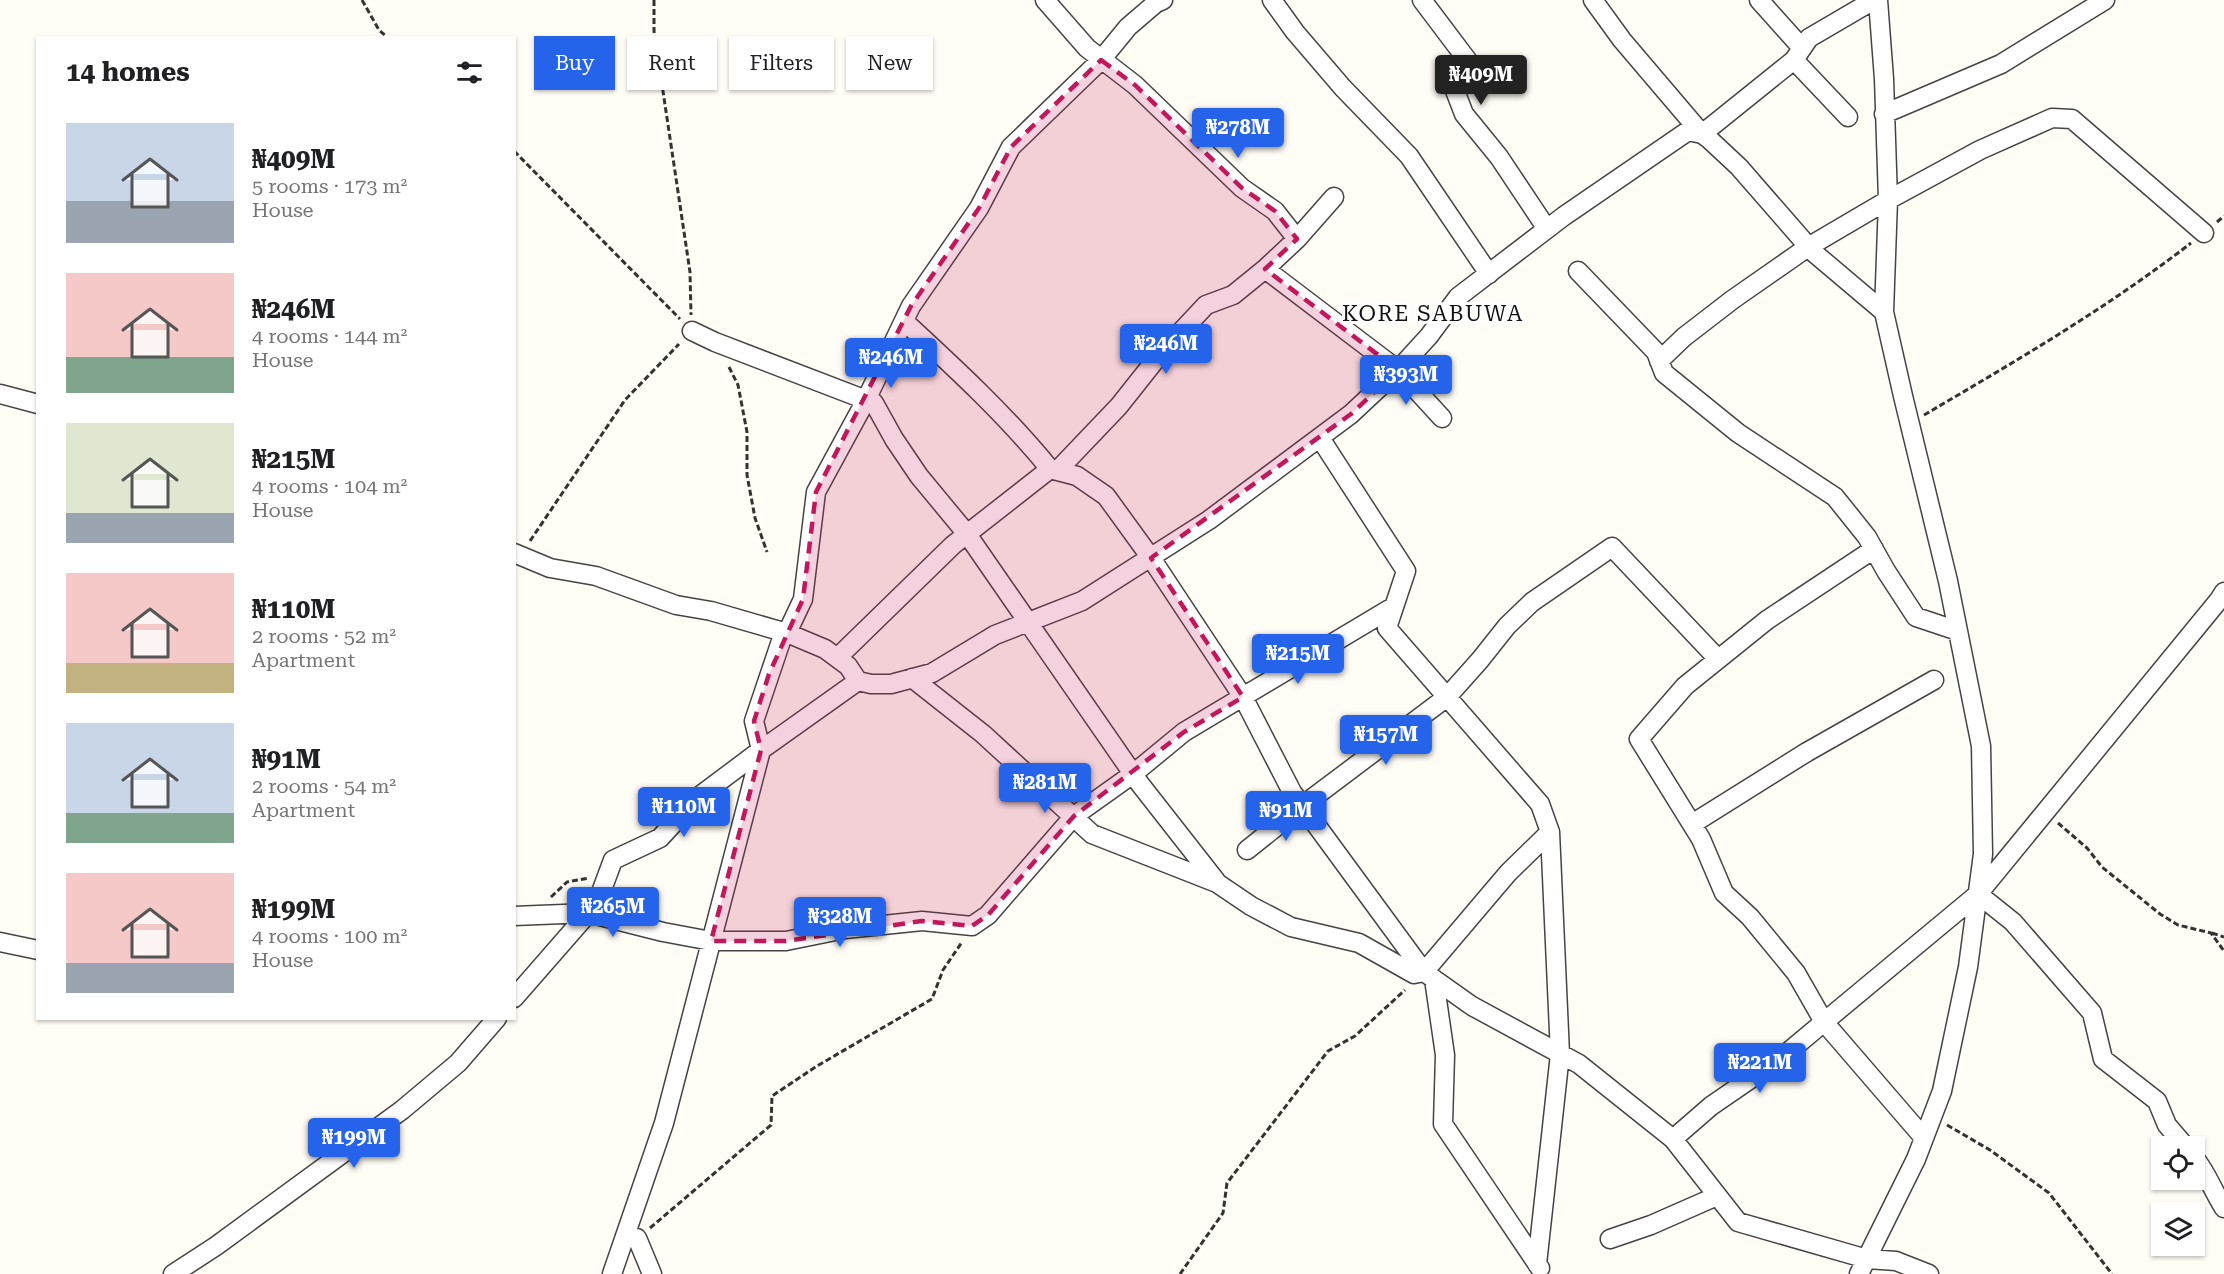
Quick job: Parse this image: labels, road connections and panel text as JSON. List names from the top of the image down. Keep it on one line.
{"districts":["KORE SABUWA"],"page":{"chip":["Buy","Rent","Filters","New"],"heading":"14 homes","price":["₦409M","₦278M","₦246M","₦246M","₦393M","₦215M","₦157M","₦281M","₦110M","₦91M","₦265M","₦328M","₦221M","₦199M"],"list":[{"name":"₦409M","note":"5 rooms · 173 m² · House"},{"name":"₦246M","note":"4 rooms · 144 m² · House"},{"name":"₦215M","note":"4 rooms · 104 m² · House"},{"name":"₦110M","note":"2 rooms · 52 m² · Apartment"},{"name":"₦91M","note":"2 rooms · 54 m² · Apartment"},{"name":"₦199M","note":"4 rooms · 100 m² · House"}]}}
